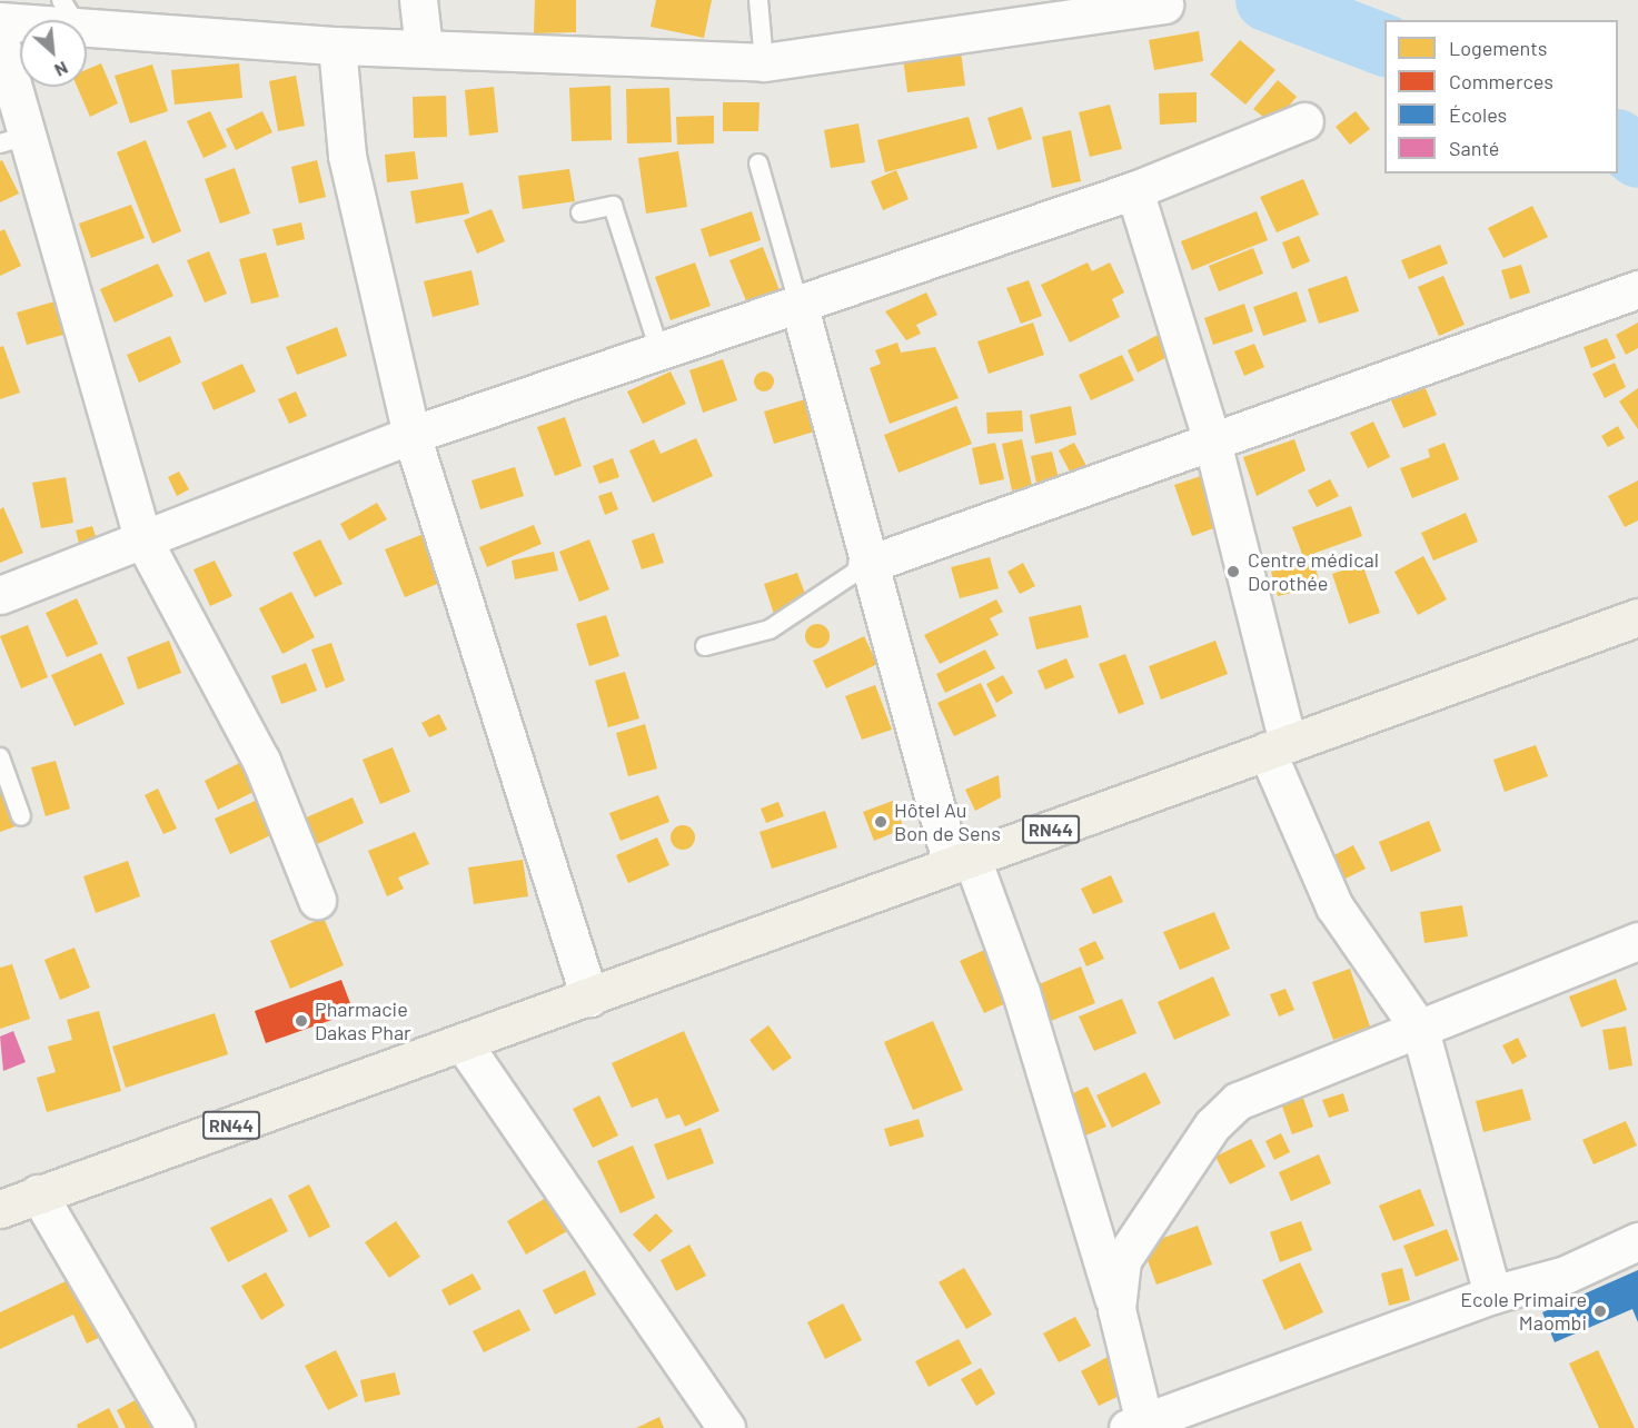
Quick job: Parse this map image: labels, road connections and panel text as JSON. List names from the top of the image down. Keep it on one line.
{"streets":{"main road":["RN44"]},"places":["Centre médical Dorothée","Hôtel Au Bon de Sens","Pharmacie Dakas Phar","Ecole Primaire Maombi"],"legend":["Logements","Commerces","Écoles","Santé"],"north":"bottom right"}
